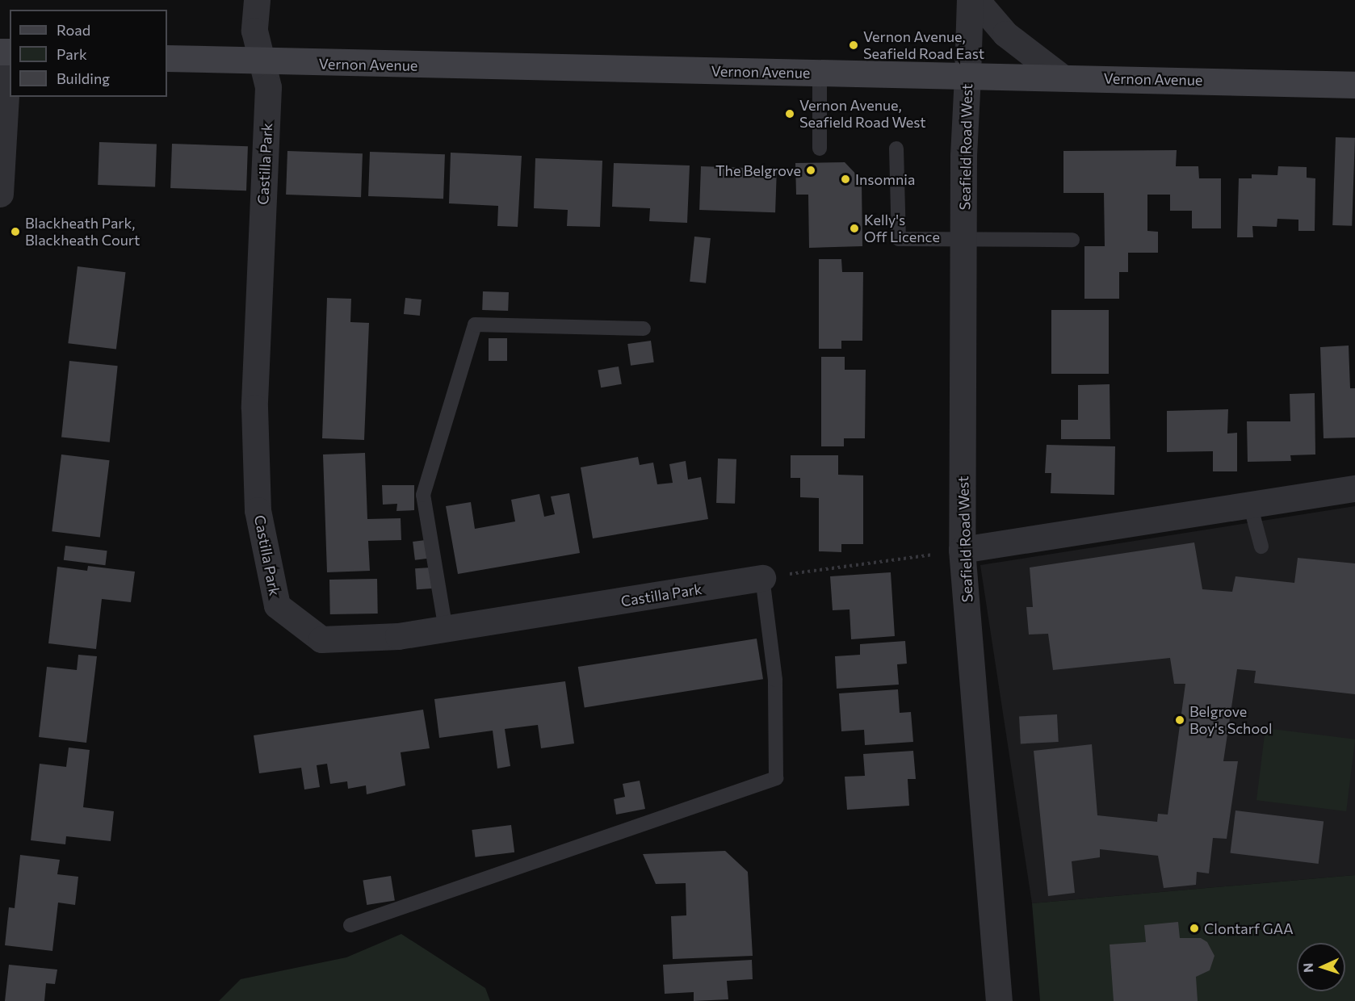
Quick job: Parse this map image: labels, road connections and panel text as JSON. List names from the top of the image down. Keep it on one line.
{"streets":{"main road":["Vernon Avenue"],"street":["Seafield Road West","Castilla Park"]},"crossings":[["Vernon Avenue","Seafield Road West"],["Vernon Avenue","Castilla Park"]],"places":["Vernon Avenue, Seafield Road East","Vernon Avenue, Seafield Road West","The Belgrove","Insomnia","Kelly's Off Licence","Blackheath Park, Blackheath Court","Belgrove Boy's School","Clontarf GAA"],"legend":["Road","Park","Building"],"north":"left"}
